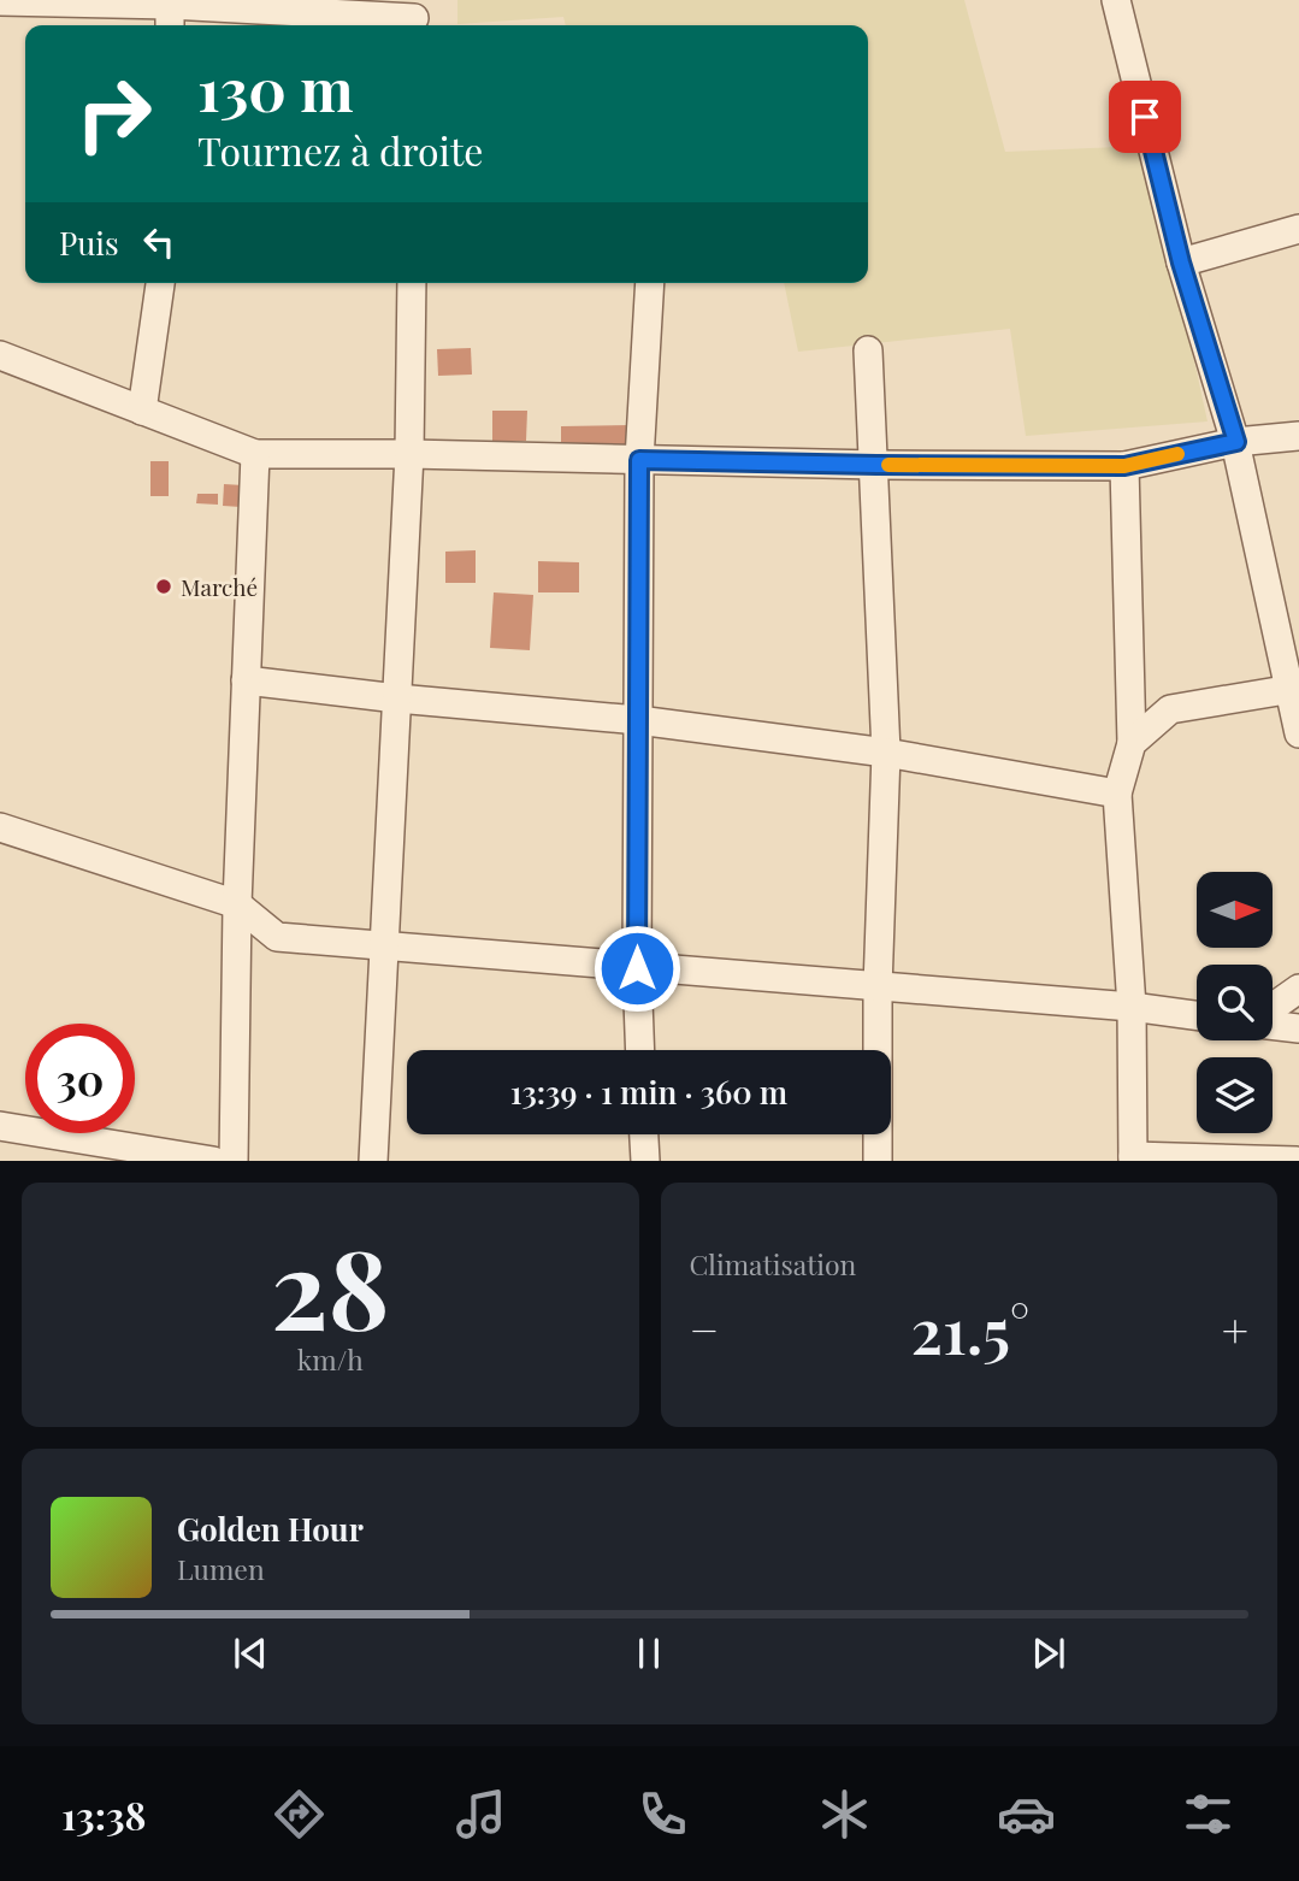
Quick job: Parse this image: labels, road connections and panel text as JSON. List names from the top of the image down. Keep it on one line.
{"places":["Marché"],"north":"right","page":{"turn":["130 m","Tournez à droite"],"then":"Puis","limit":"30","trip":"13:39 · 1 min · 360 m","tile":[["28","km/h"],"Climatisation"],"heat":["−","21.5°","+"],"song":["Golden Hour","Lumen"],"tabs":"13:38"}}
